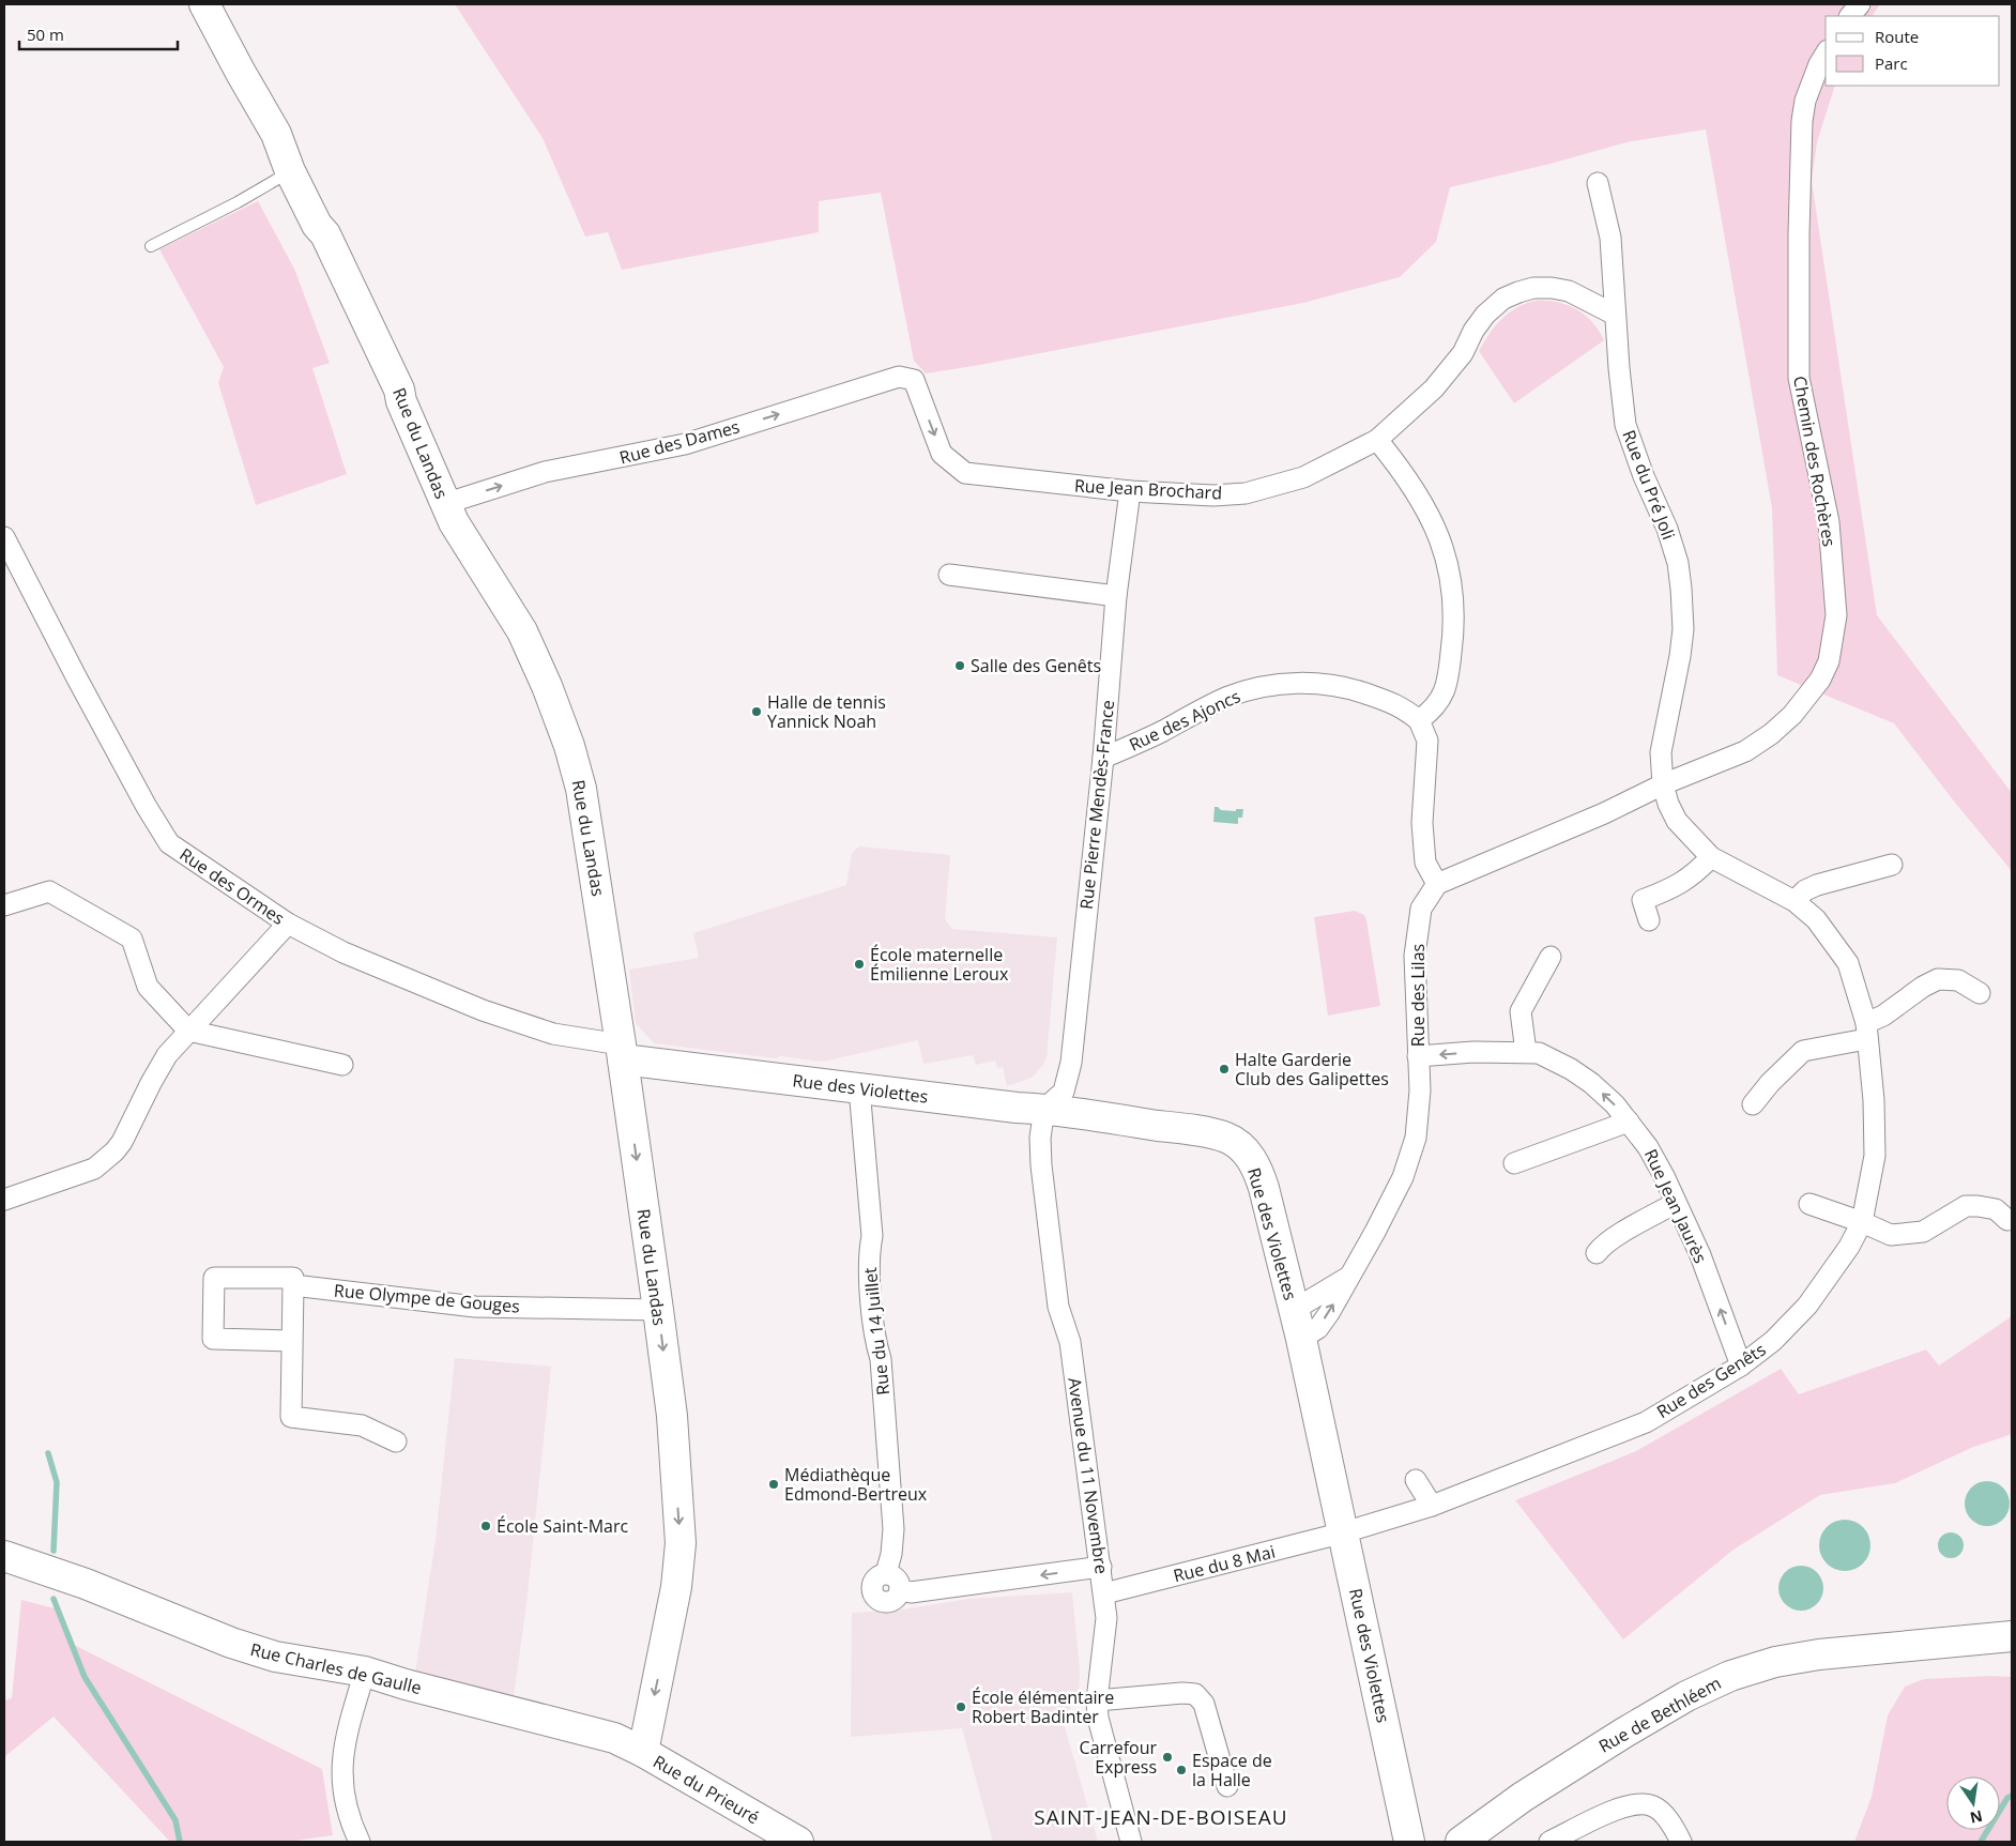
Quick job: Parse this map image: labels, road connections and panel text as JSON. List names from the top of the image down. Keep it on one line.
{"streets":{"street":["Rue des Dames","Rue du Landas","Chemin des Rochères","Rue du Pré Joli","Rue Jean Brochard","Rue des Ajoncs","Rue Pierre Mendès-France","Rue des Ormes","Rue des Lilas","Rue des Violettes","Rue Jean Jaurès","Rue Olympe de Gouges","Rue du 14 Juillet","Rue des Genêts","Avenue du 11 Novembre","Rue du 8 Mai","Rue Charles de Gaulle","Rue de Bethléem","Rue du Prieuré"]},"crossings":[["Rue des Dames","Rue du Landas"],["Rue des Dames","Rue Jean Brochard"],["Rue du Landas","Rue des Ormes"],["Rue du Landas","Rue des Violettes"],["Rue du Landas","Rue Olympe de Gouges"],["Rue du Landas","Rue Charles de Gaulle"],["Rue du Landas","Rue du Prieuré"],["Chemin des Rochères","Rue du Pré Joli"],["Chemin des Rochères","Rue des Genêts"],["Rue du Pré Joli","Rue Jean Brochard"],["Rue du Pré Joli","Rue des Genêts"],["Rue Jean Brochard","Rue Pierre Mendès-France"],["Rue des Ajoncs","Rue Pierre Mendès-France"],["Rue Pierre Mendès-France","Rue des Violettes"],["Rue Pierre Mendès-France","Avenue du 11 Novembre"],["Rue des Ormes","Rue des Violettes"],["Rue des Lilas","Rue des Violettes"],["Rue des Lilas","Rue Jean Jaurès"],["Rue des Violettes","Rue du 14 Juillet"],["Rue des Violettes","Rue des Genêts"],["Rue des Violettes","Avenue du 11 Novembre"],["Rue des Violettes","Rue du 8 Mai"],["Rue Jean Jaurès","Rue des Genêts"],["Rue du 14 Juillet","Avenue du 11 Novembre"],["Rue des Genêts","Rue du 8 Mai"],["Avenue du 11 Novembre","Rue du 8 Mai"],["Rue Charles de Gaulle","Rue du Prieuré"]],"one_way":["Rue des Dames","Rue du Landas","Rue Jean Jaurès"],"districts":["SAINT-JEAN-DE-BOISEAU"],"places":["Salle des Genêts","Halle de tennis Yannick Noah","École maternelle Émilienne Leroux","Halte Garderie Club des Galipettes","Médiathèque Edmond-Bertreux","École Saint-Marc","École élémentaire Robert Badinter","Carrefour Express","Espace de la Halle"],"legend":["Route","Parc"],"scale_bar":"50 m","north":"bottom"}
